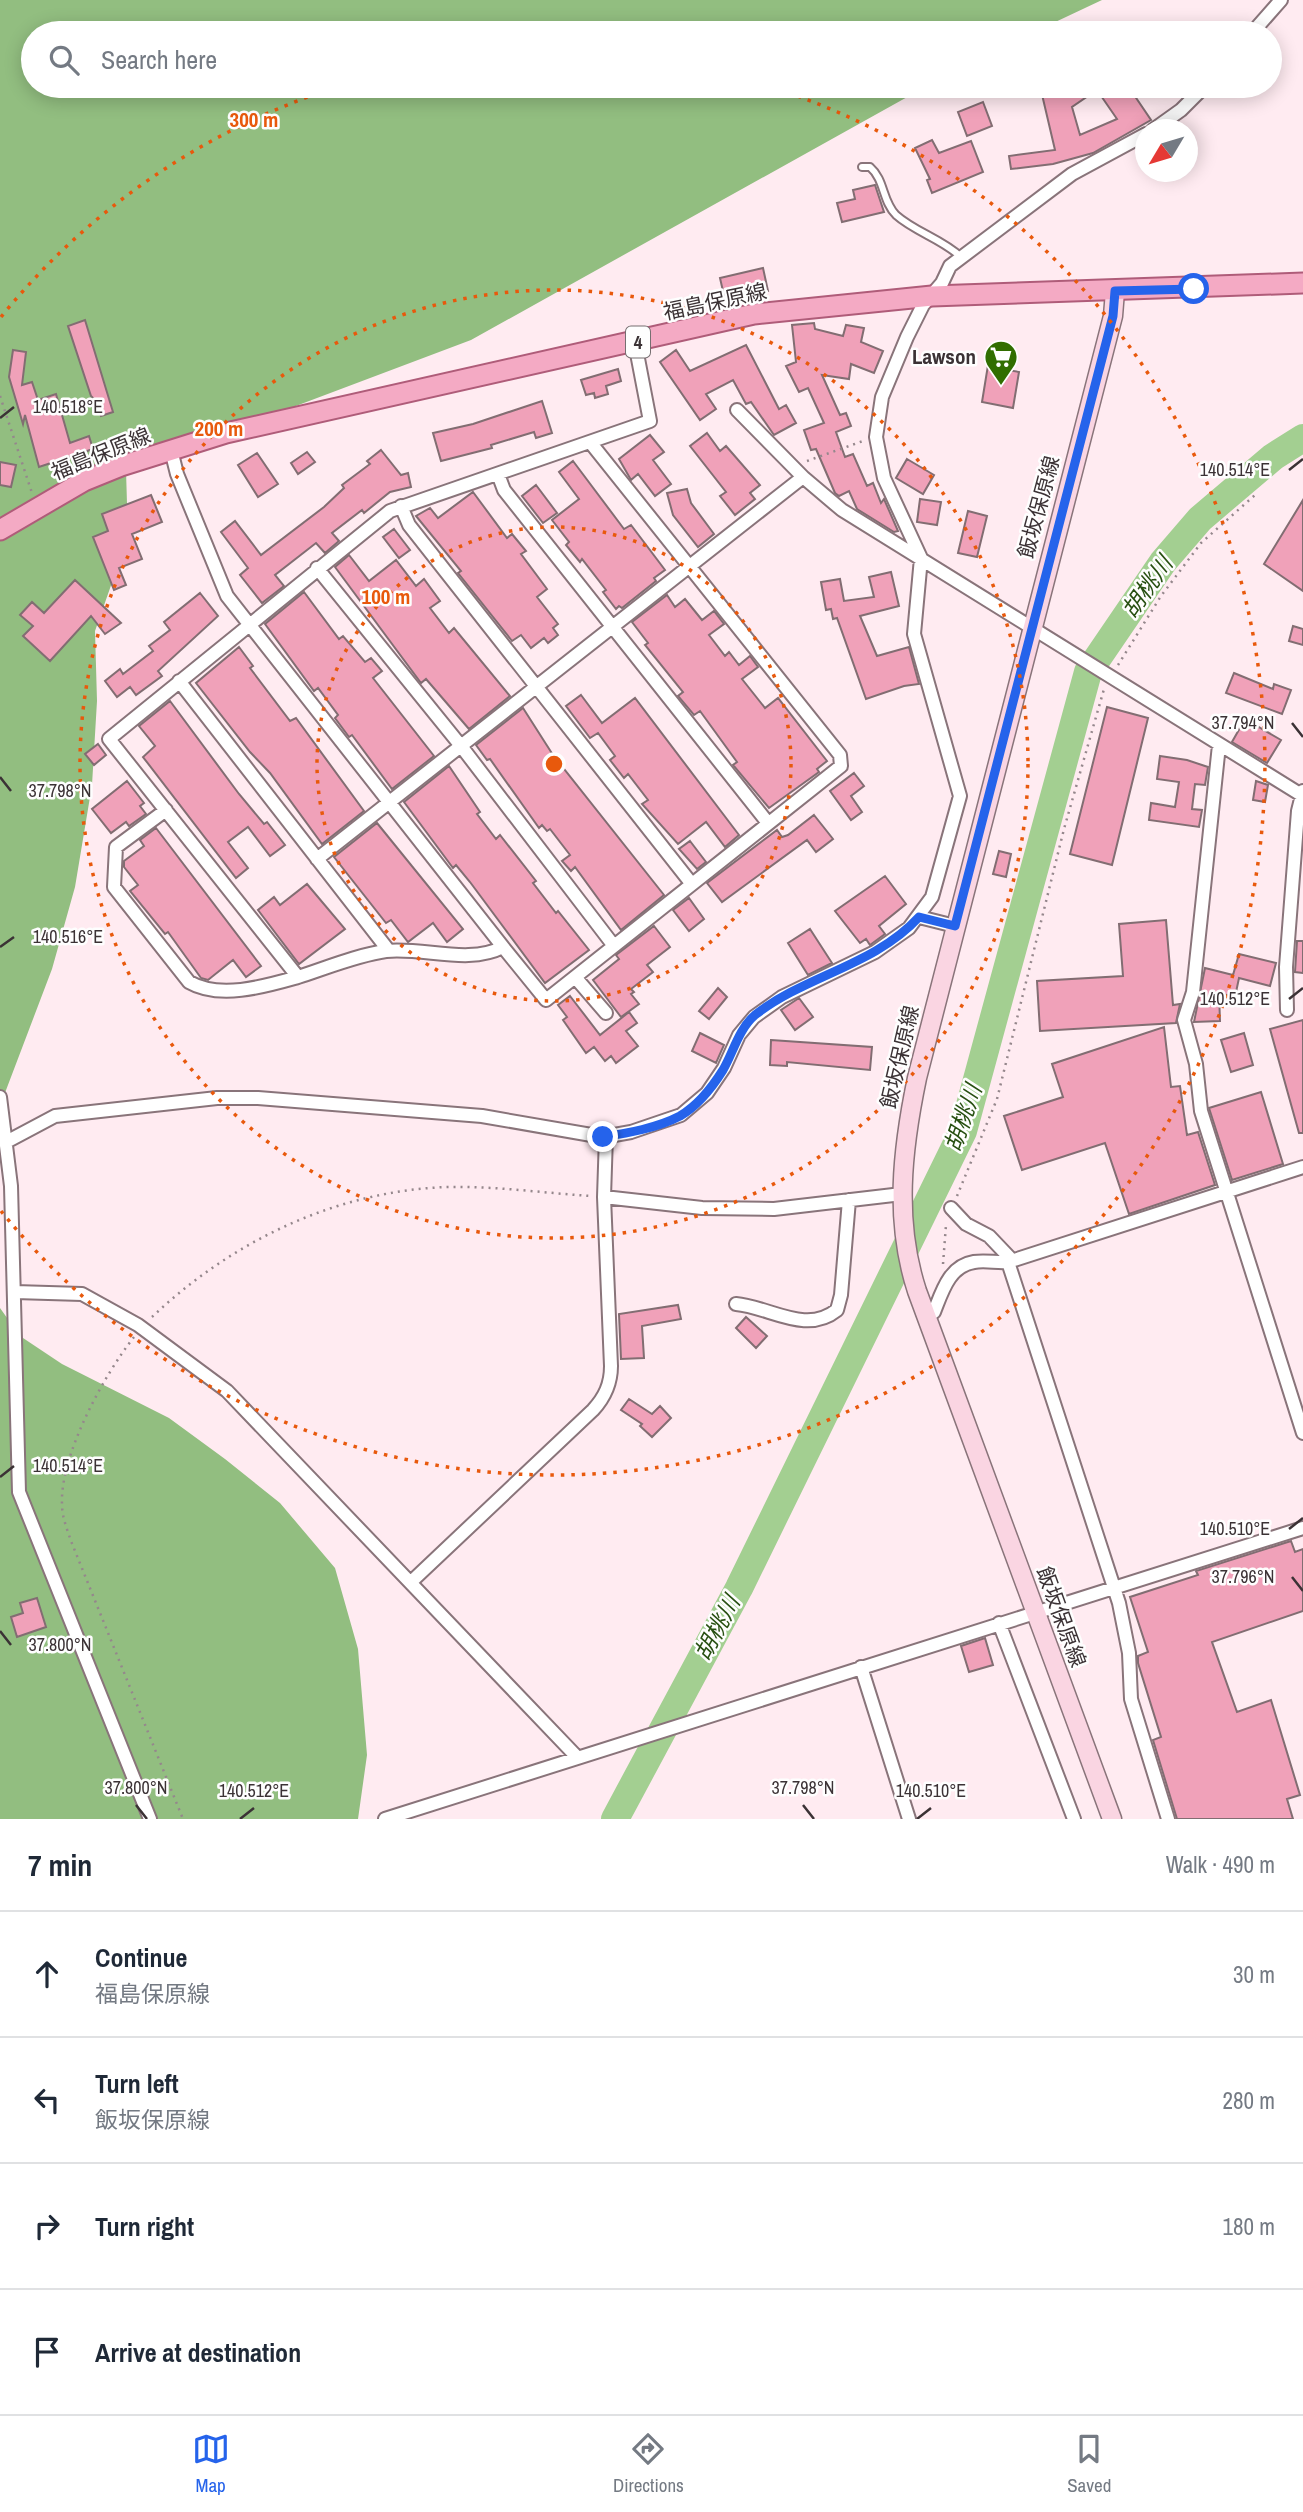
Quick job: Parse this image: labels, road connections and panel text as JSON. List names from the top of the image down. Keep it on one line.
{"streets":{"main road":["福島保原線","4","飯坂保原線"]},"crossings":[["福島保原線","飯坂保原線"]],"water":["胡桃川"],"places":{"supermarket":["Lawson"]},"north":"bottom left","page":{"search":"Search here","heading":["7 min","Walk · 490 m"],"list":[["Continue","福島保原線","30 m"],["Turn left","飯坂保原線","280 m"],["Turn right","180 m"],"Arrive at destination"],"nav":["Map","Directions","Saved"]},"coordinates":["140.518°E","140.514°E","37.794°N","37.798°N","140.516°E","140.512°E","140.510°E","37.796°N","37.800°N"],"rings":["300 m","200 m","100 m"]}
